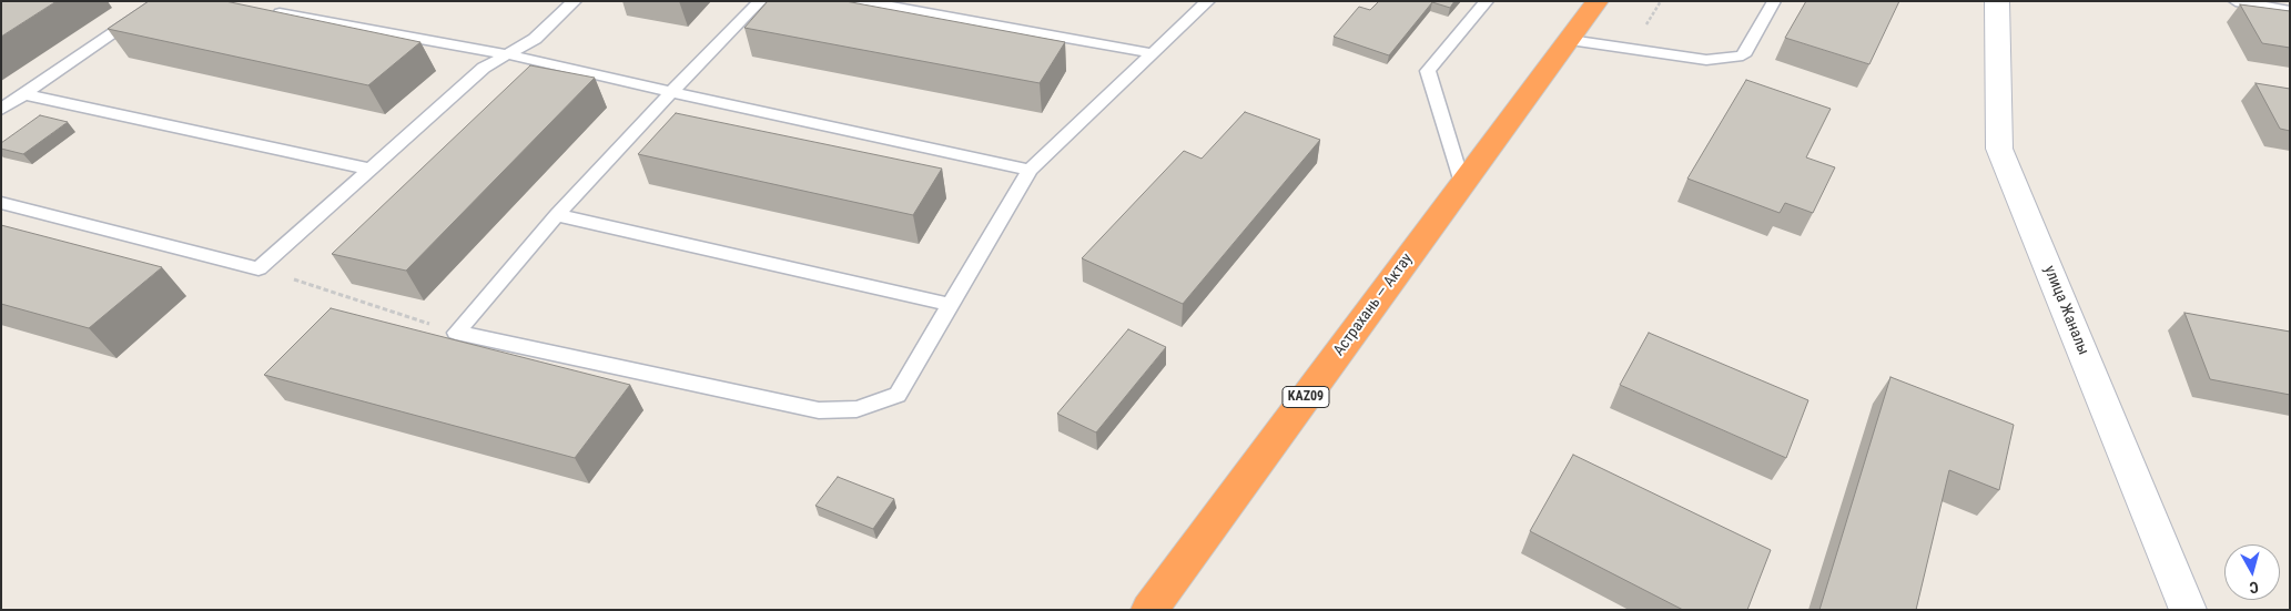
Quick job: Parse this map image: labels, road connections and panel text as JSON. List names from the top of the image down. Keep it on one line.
{"streets":{"highway":["Астрахань — Актау","KAZ09"],"street":["улица Жаналы"]},"north":"bottom"}
